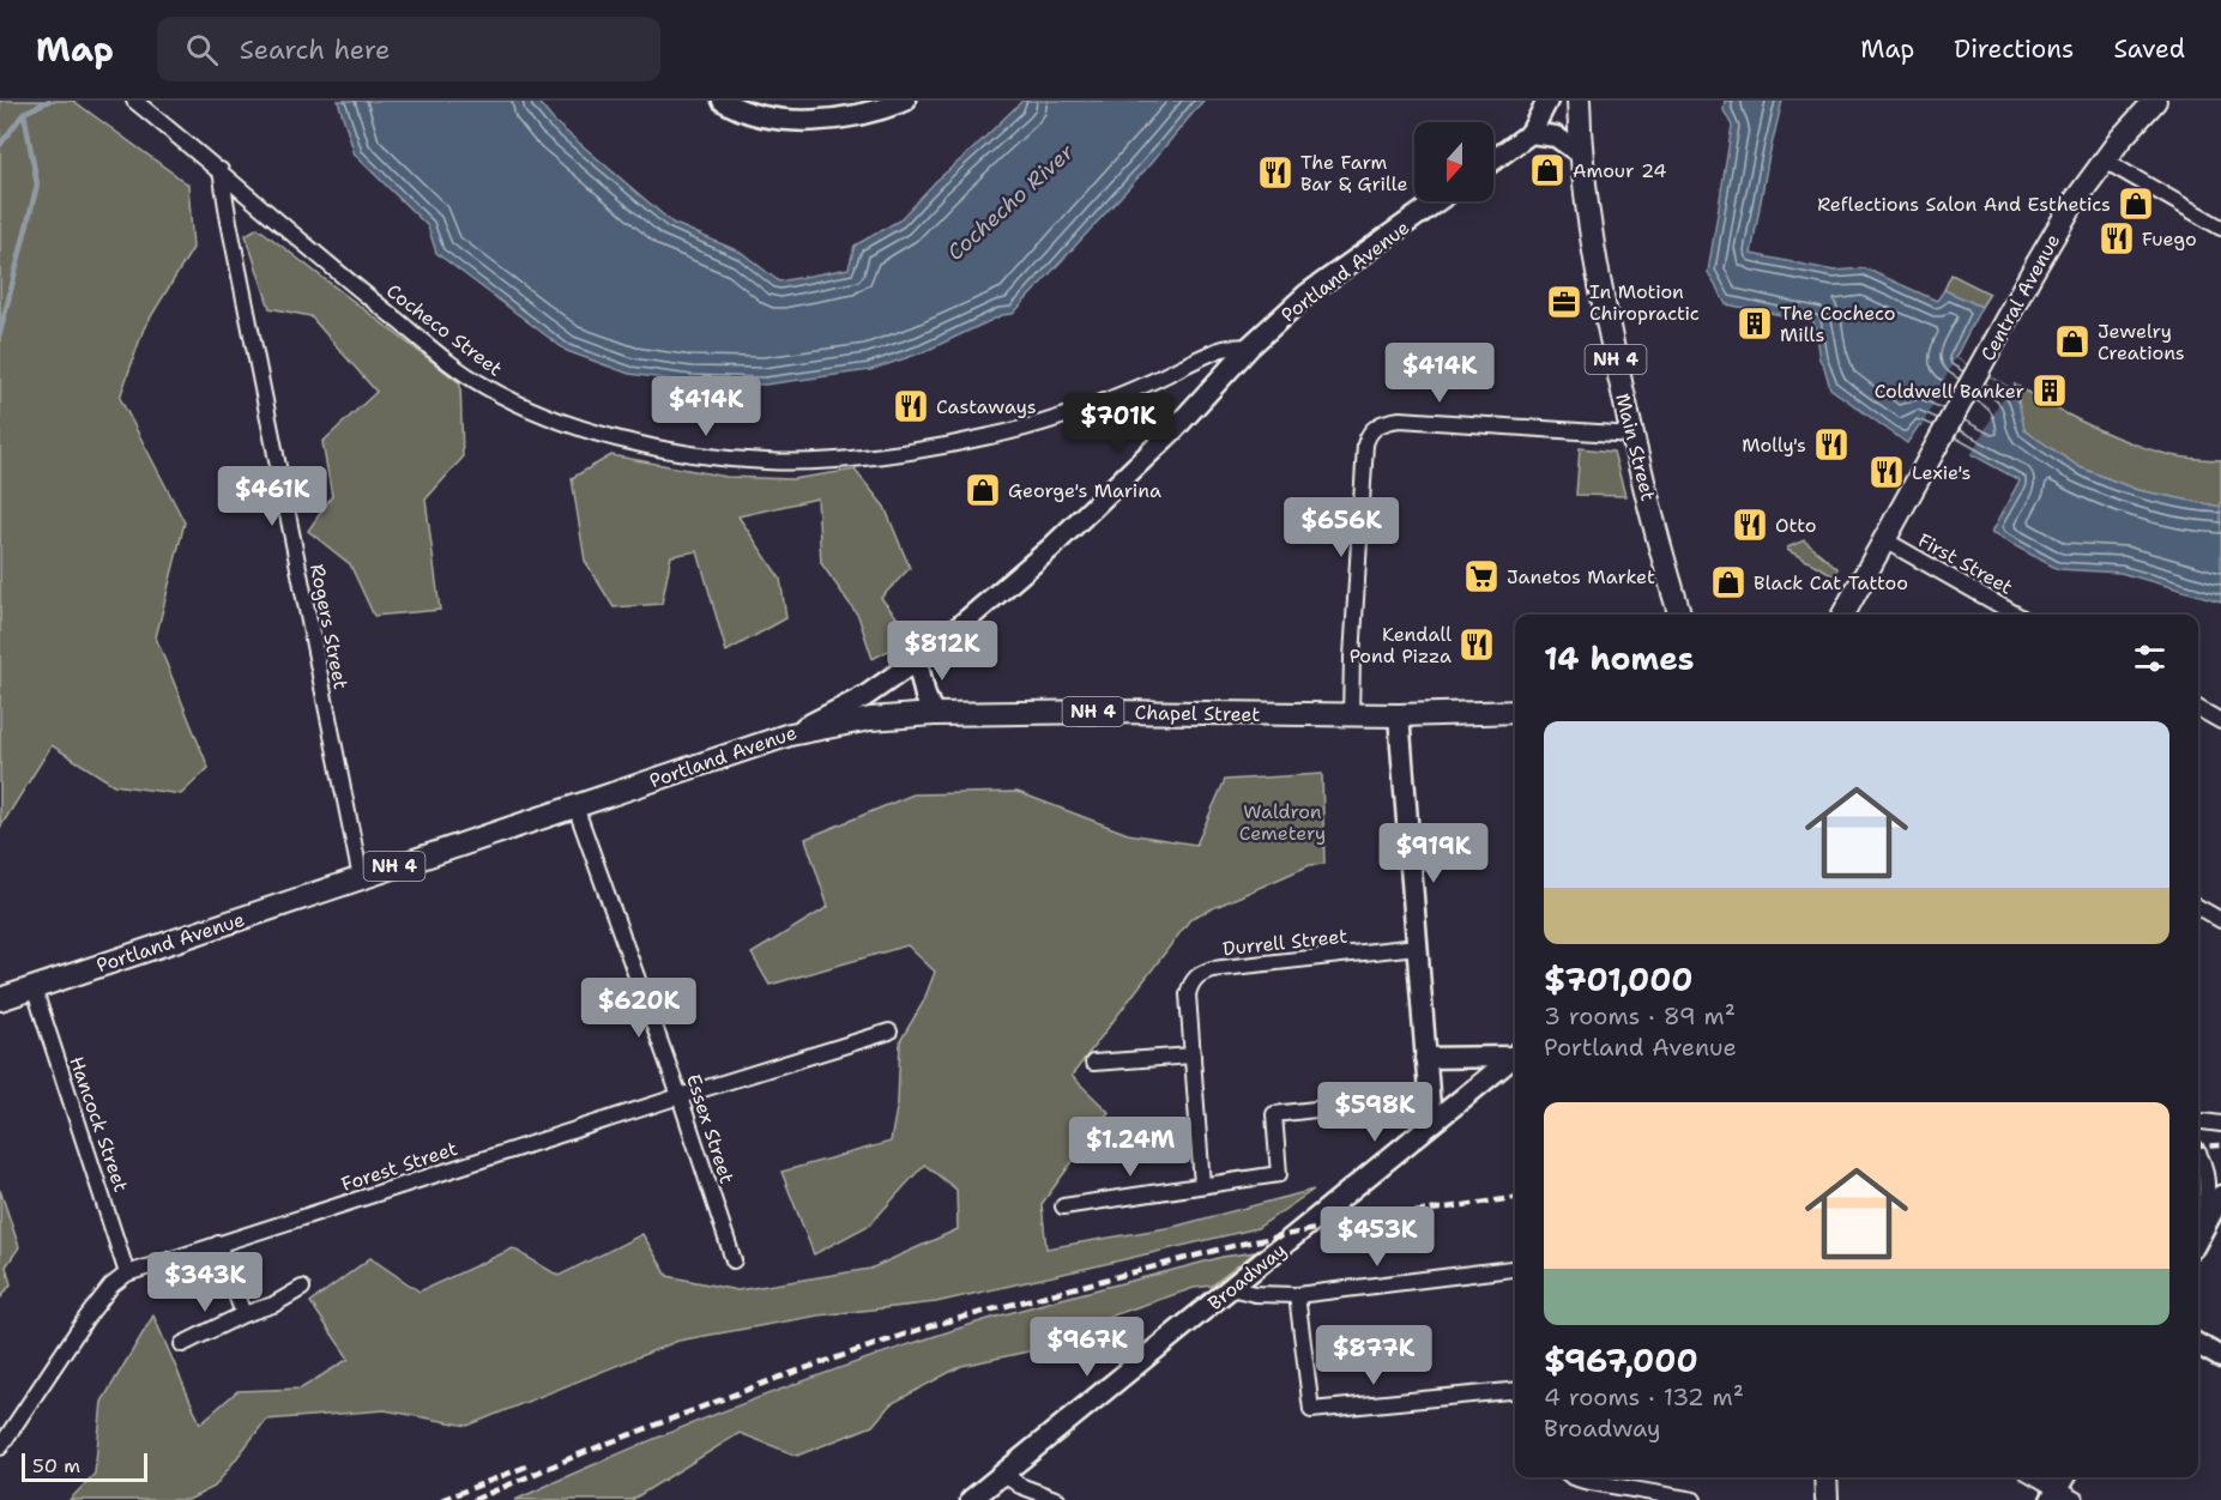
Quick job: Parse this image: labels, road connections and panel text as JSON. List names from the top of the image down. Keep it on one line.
{"streets":{"main road":["Portland Avenue","Central Avenue","NH 4","Main Street","Chapel Street"],"street":["Cocheco Street","First Street","Rogers Street","Durrell Street","Hancock Street","Essex Street","Forest Street","Broadway"]},"crossings":[["Portland Avenue","Cocheco Street"],["Portland Avenue","Rogers Street"],["Portland Avenue","Chapel Street"],["Portland Avenue","Hancock Street"],["Portland Avenue","Essex Street"],["Central Avenue","First Street"],["Cocheco Street","Rogers Street"],["Hancock Street","Forest Street"],["Essex Street","Forest Street"]],"water":["Cochecho River"],"parks":["Waldron Cemetery"],"places":{"shop":["Amour 24","Reflections Salon And Esthetics","Jewelry Creations","George's Marina","Black Cat Tattoo"],"restaurant":["The Farm Bar & Grille","Fuego","Castaways","Molly's","Lexie's","Otto","Kendall Pond Pizza"],"office":["In Motion Chiropractic"],"building":["The Cocheco Mills","Coldwell Banker"],"supermarket":["Janetos Market"]},"scale_bar":"50 m","north":"bottom","page":{"header":"Map","search":"Search here","nav":["Map","Directions","Saved"],"price":["$414K","$414K","$701K","$461K","$656K","$812K","$919K","$620K","$598K","$1.24M","$453K","$343K","$967K","$877K"],"heading":"14 homes","list":[{"name":"$701,000","note":"3 rooms · 89 m² · Portland Avenue"},{"name":"$967,000","note":"4 rooms · 132 m² · Broadway"}],"scale":"50 m"}}
